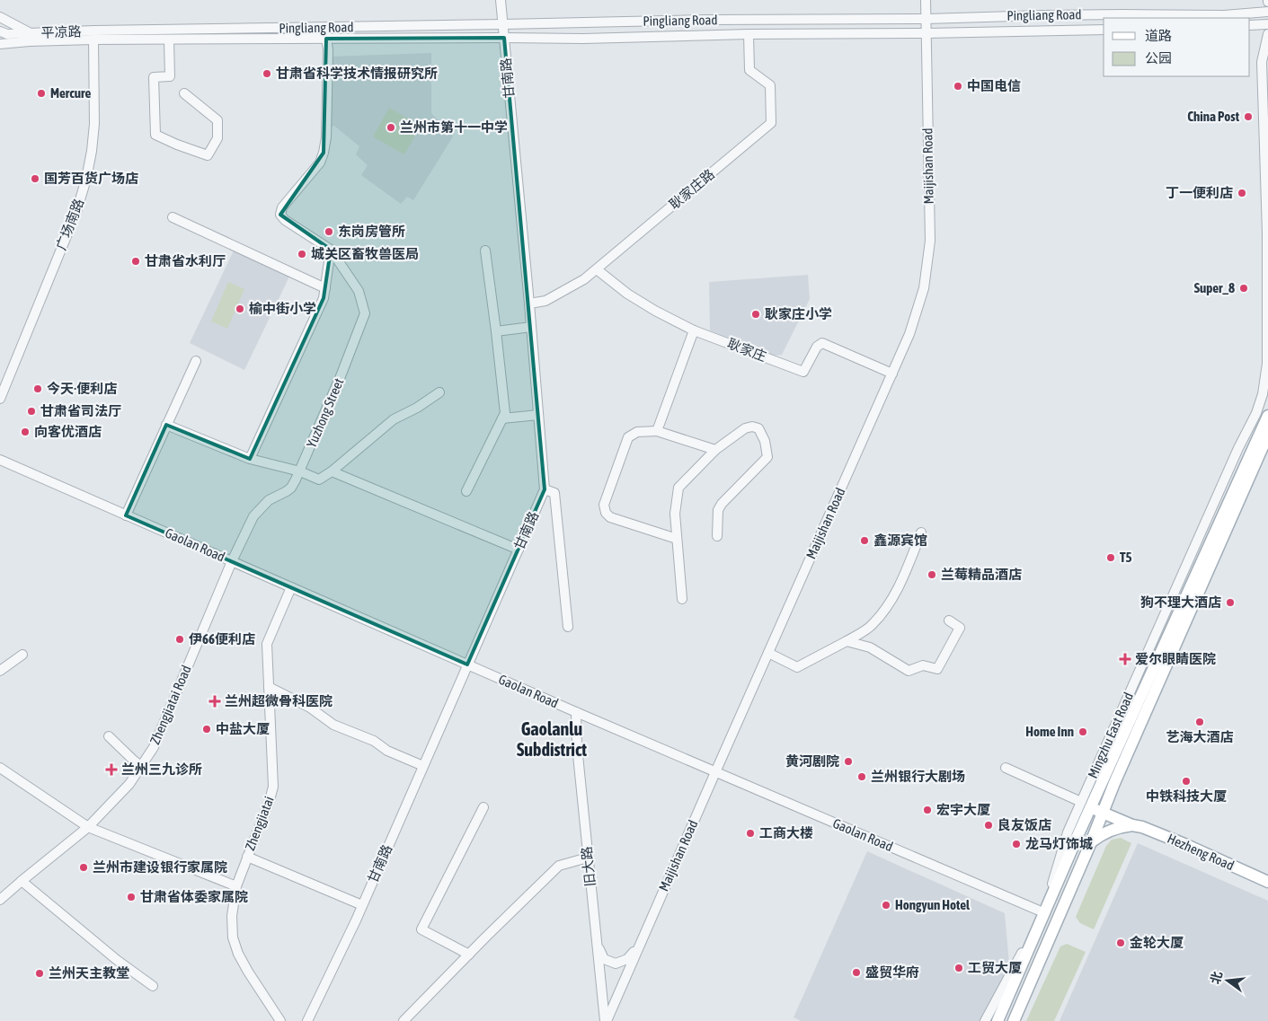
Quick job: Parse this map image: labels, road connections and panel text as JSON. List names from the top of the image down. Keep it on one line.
{"streets":{"main road":["Gaolan Road","Mingzhu East Road","Hezheng Road"],"street":["Pingliang Road","平凉路","甘南路","Maijishan Road","耿家庄路","广场南路","耿家庄","Yuzhong Street","Zhengjiatai Road","Zhengjiatai","旧大路"]},"crossings":[["Pingliang Road","平凉路"],["Pingliang Road","甘南路"],["Pingliang Road","Maijishan Road"],["Pingliang Road","耿家庄路"],["Pingliang Road","广场南路"],["Pingliang Road","Yuzhong Street"],["平凉路","Yuzhong Street"],["甘南路","耿家庄路"],["甘南路","Gaolan Road"],["Maijishan Road","耿家庄"],["Maijishan Road","Gaolan Road"],["Maijishan Road","旧大路"],["耿家庄路","耿家庄"],["Yuzhong Street","Gaolan Road"],["Yuzhong Street","Zhengjiatai Road"],["Gaolan Road","Zhengjiatai Road"],["Gaolan Road","Mingzhu East Road"],["Gaolan Road","Zhengjiatai"],["Gaolan Road","旧大路"],["Mingzhu East Road","Hezheng Road"]],"districts":["Gaolanlu Subdistrict"],"places":{"other":["甘肃省科学技术情报研究所","中国电信","Mercure","China Post","兰州市第十一中学","国芳百货广场店","丁一便利店","东岗房管所","城关区畜牧兽医局","甘肃省水利厅","Super_8","榆中街小学","耿家庄小学","今天·便利店","甘肃省司法厅","向客优酒店","鑫源宾馆","T5","兰莓精品酒店","狗不理大酒店","伊66便利店","艺海大酒店","中盐大厦","Home Inn","黄河剧院","兰州银行大剧场","中铁科技大厦","宏宇大厦","良友饭店","工商大楼","龙马灯饰城","兰州市建设银行家属院","甘肃省体委家属院","Hongyun Hotel","金轮大厦","工贸大厦","盛贸华府","兰州天主教堂"],"health":["爱尔眼睛医院","兰州超微骨科医院","兰州三九诊所"]},"legend":["道路","公园"],"north":"left"}
